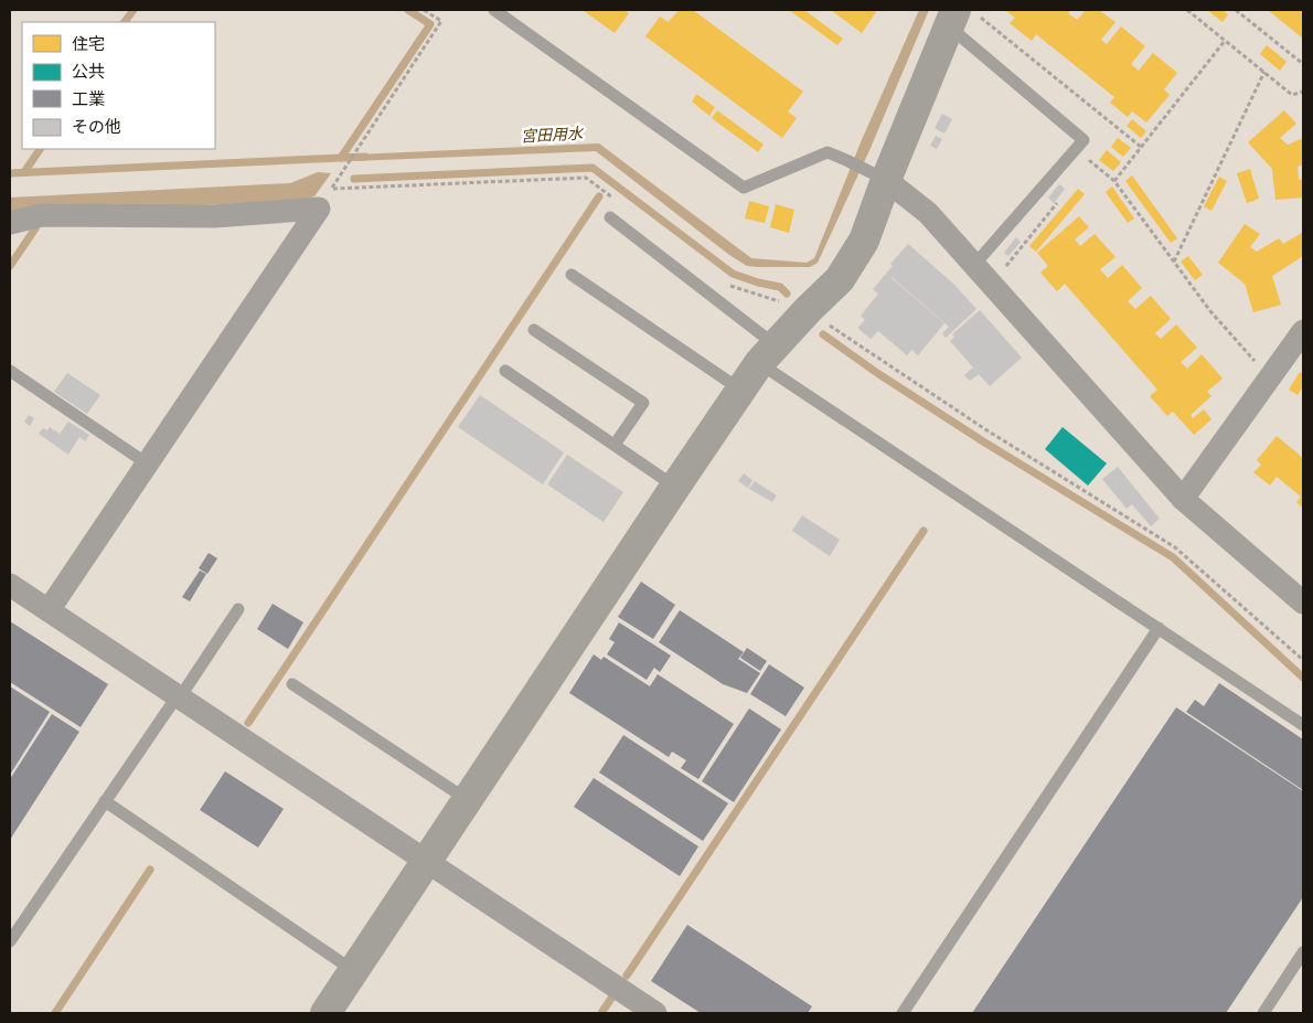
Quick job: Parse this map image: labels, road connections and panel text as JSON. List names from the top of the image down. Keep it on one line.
{"water":["宮田用水"],"legend":["住宅","公共","工業","その他"]}
